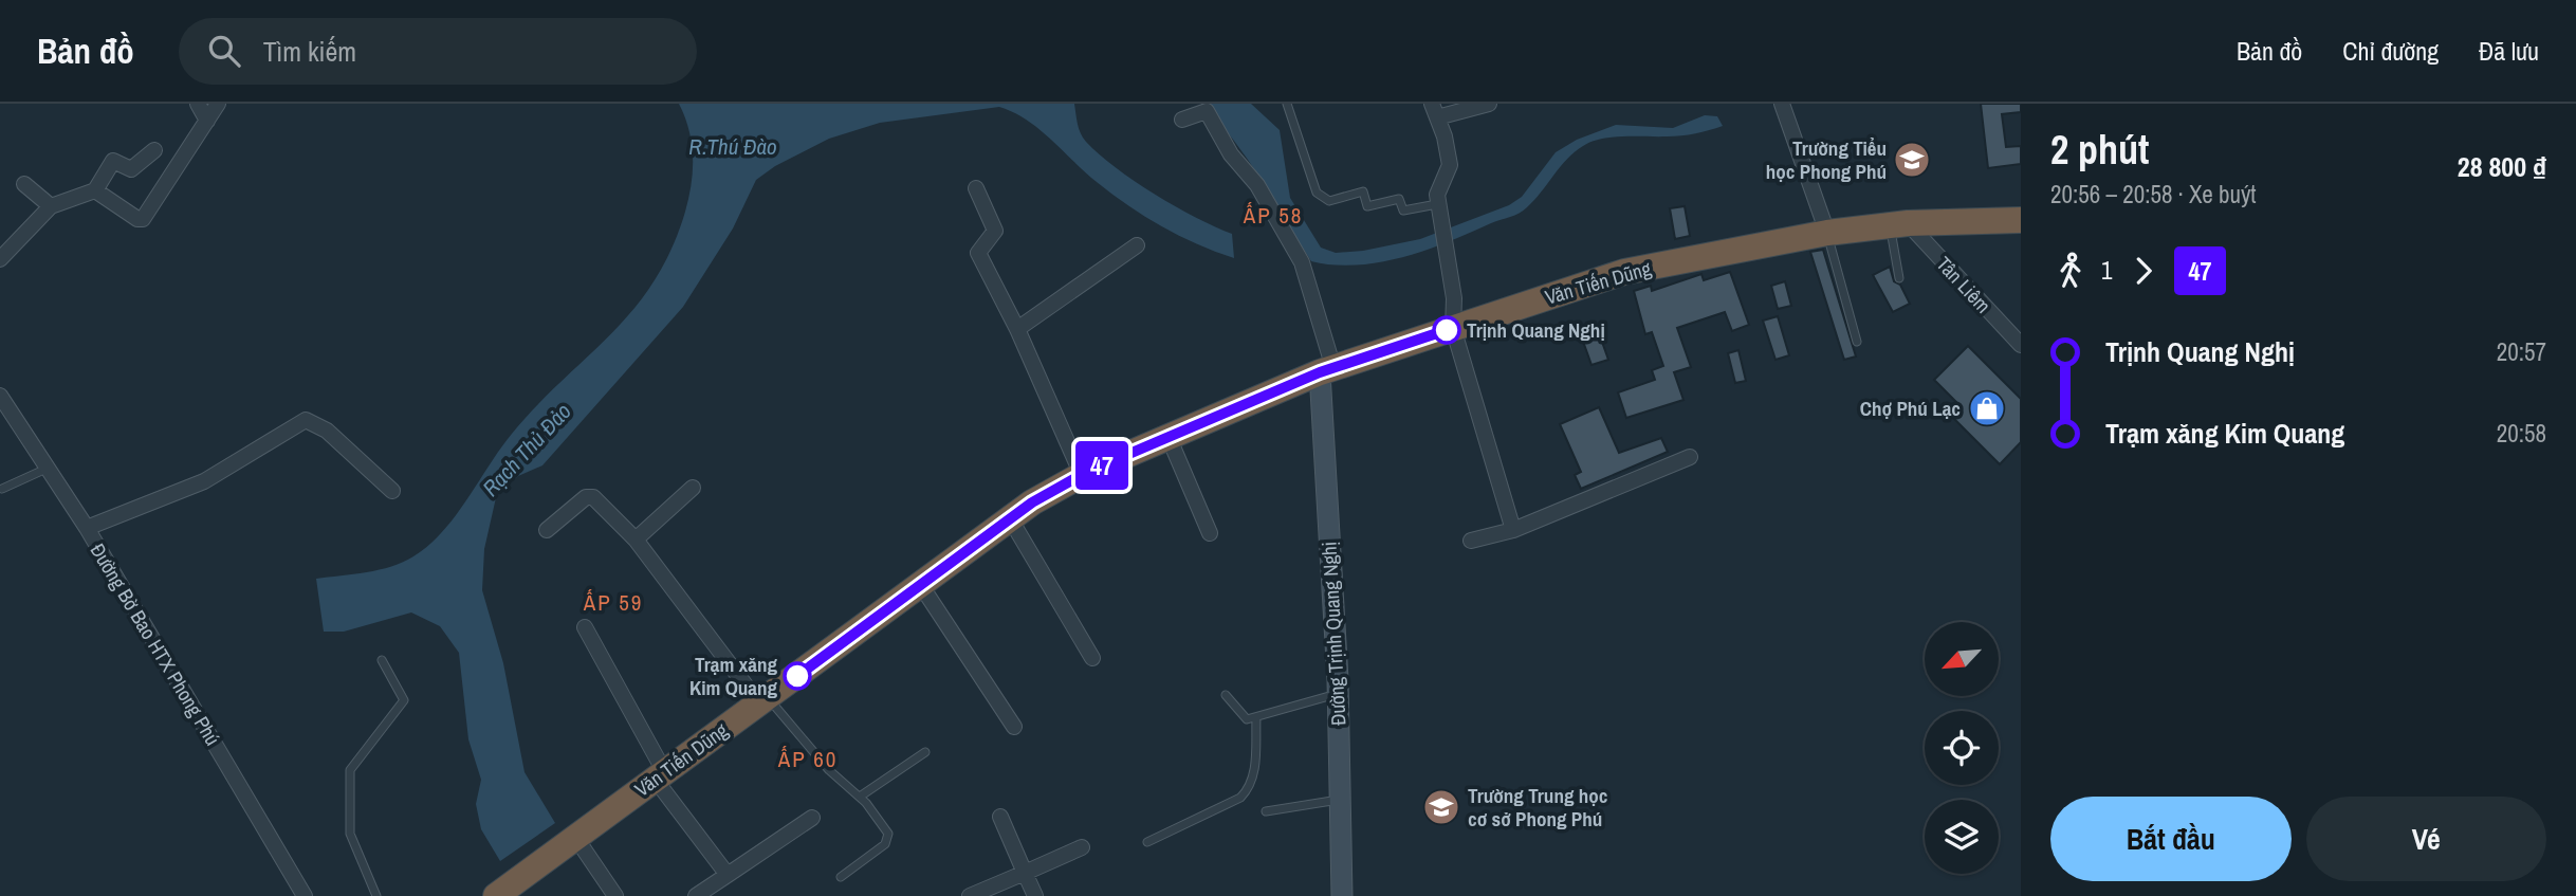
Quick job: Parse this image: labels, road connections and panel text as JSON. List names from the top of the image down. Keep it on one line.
{"streets":{"highway":["Văn Tiến Dũng"],"main road":["Đường Trịnh Quang Nghị"],"street":["Tân Liêm","Đường Bờ Bao HTX Phong Phú"]},"crossings":[["Văn Tiến Dũng","Tân Liêm"],["Văn Tiến Dũng","Đường Trịnh Quang Nghị"]],"districts":["ẤP 58","ẤP 59","ẤP 60"],"water":["R.Thú Đào","Rạch Thủ Đảo"],"places":{"school or university":["Trường Tiểu học Phong Phú","Trường Trung học cơ sở Phong Phú"],"other":["Trịnh Quang Nghị","Trạm xăng Kim Quang"],"shop":["Chợ Phú Lạc"]},"lines":["bus line 47"],"north":"bottom left","page":{"header":"Bản đồ","search":"Tìm kiếm","nav":["Bản đồ","Chỉ đường","Đã lưu"],"on_map":"47","heading":["2 phút","20:56 – 20:58 · Xe buýt","28 800 ₫"],"legs":["1","47"],"list":[{"name":"Trịnh Quang Nghị","value":"20:57"},{"name":"Trạm xăng Kim Quang","value":"20:58"}],"buttons":["Bắt đầu","Vé"]}}
